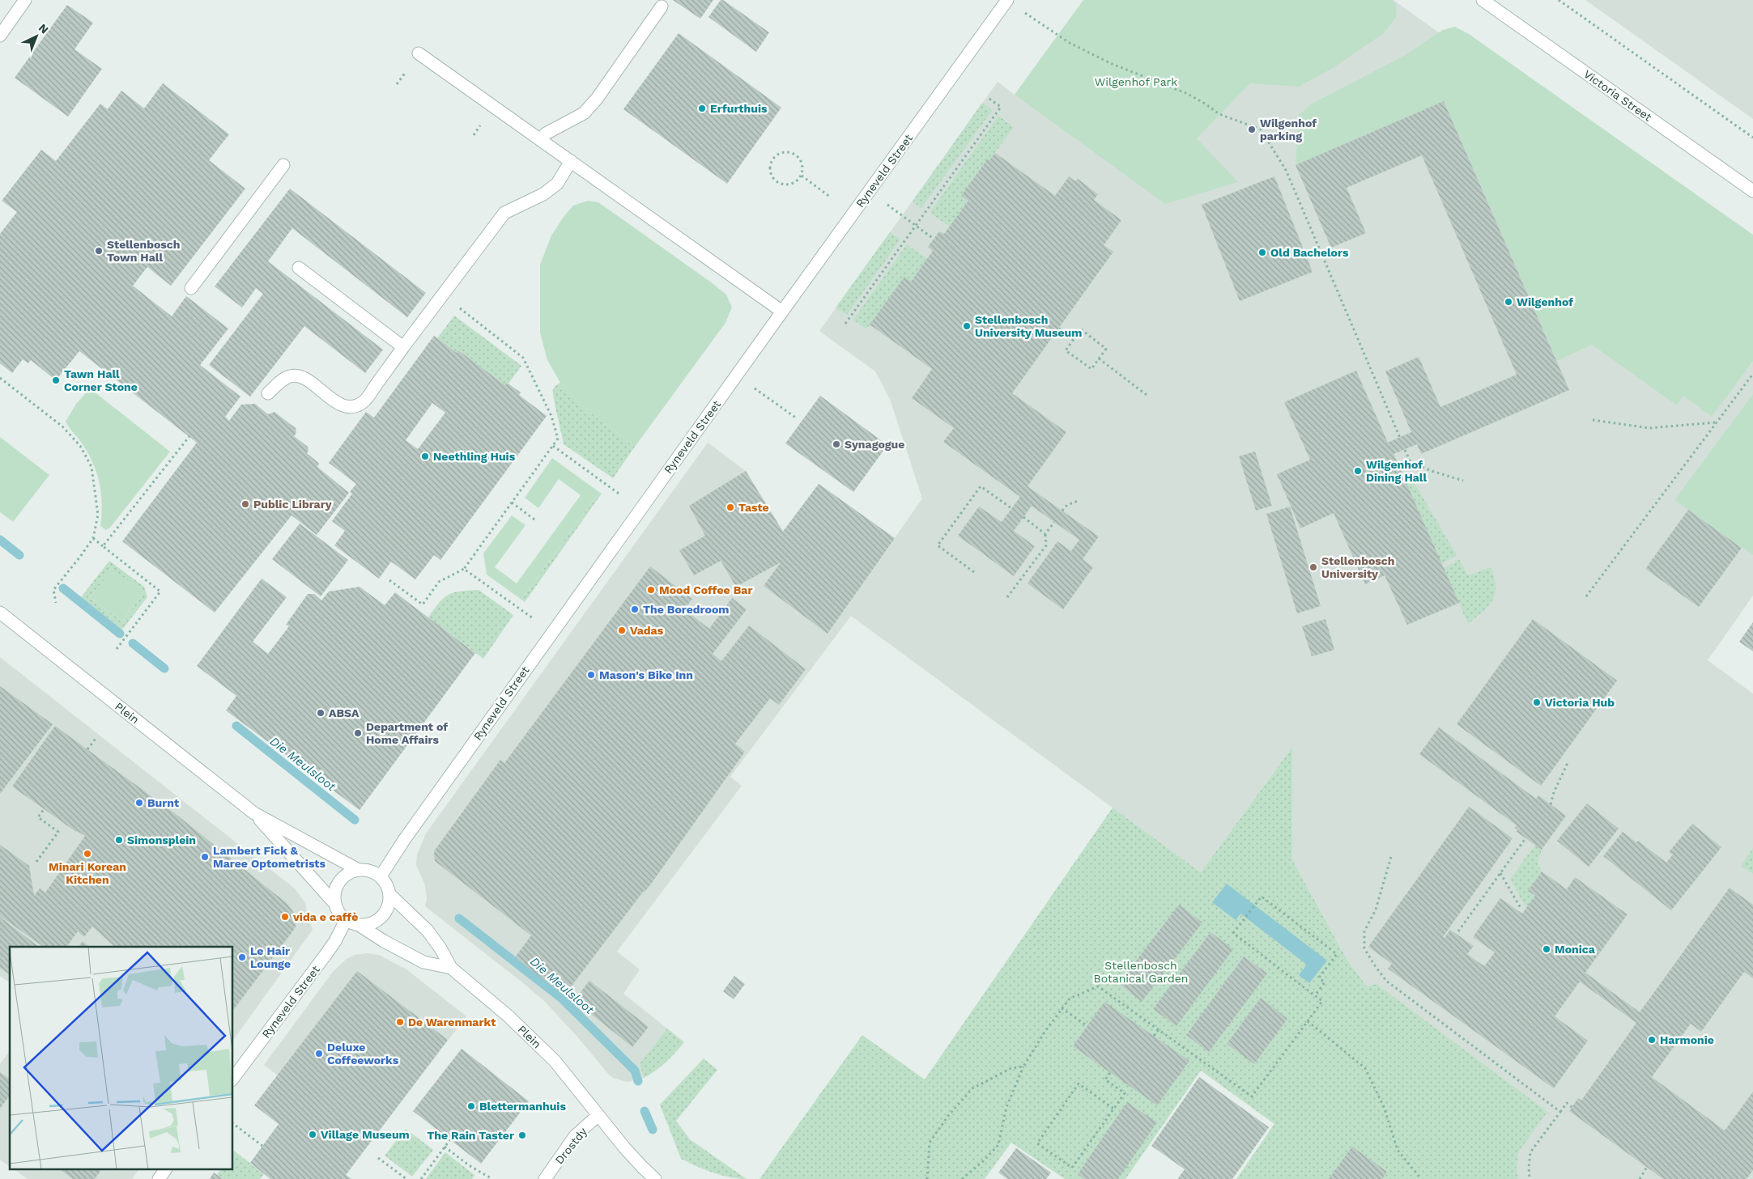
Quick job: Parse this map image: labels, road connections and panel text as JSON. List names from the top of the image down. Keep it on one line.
{"streets":{"street":["Victoria Street","Ryneveld Street","Plein","Drostdy"]},"crossings":[["Ryneveld Street","Plein"],["Plein","Drostdy"]],"water":["Die Meulsloot"],"parks":["Wilgenhof Park","Stellenbosch Botanical Garden"],"places":["Erfurthuis","Wilgenhof parking","Stellenbosch Town Hall","Old Bachelors","Wilgenhof","Stellenbosch University Museum","Tawn Hall Corner Stone","Synagogue","Neethling Huis","Wilgenhof Dining Hall","Public Library","Taste","Stellenbosch University","Mood Coffee Bar","The Boredroom","Vadas","Mason's Bike Inn","Victoria Hub","ABSA","Department of Home Affairs","Burnt","Simonsplein","Minari Korean Kitchen","Lambert Fick & Maree Optometrists","vida e caffè","Monica","Le Hair Lounge","De Warenmarkt","Harmonie","Deluxe Coffeeworks","Blettermanhuis","Village Museum","The Rain Taster"],"north":"top right"}
